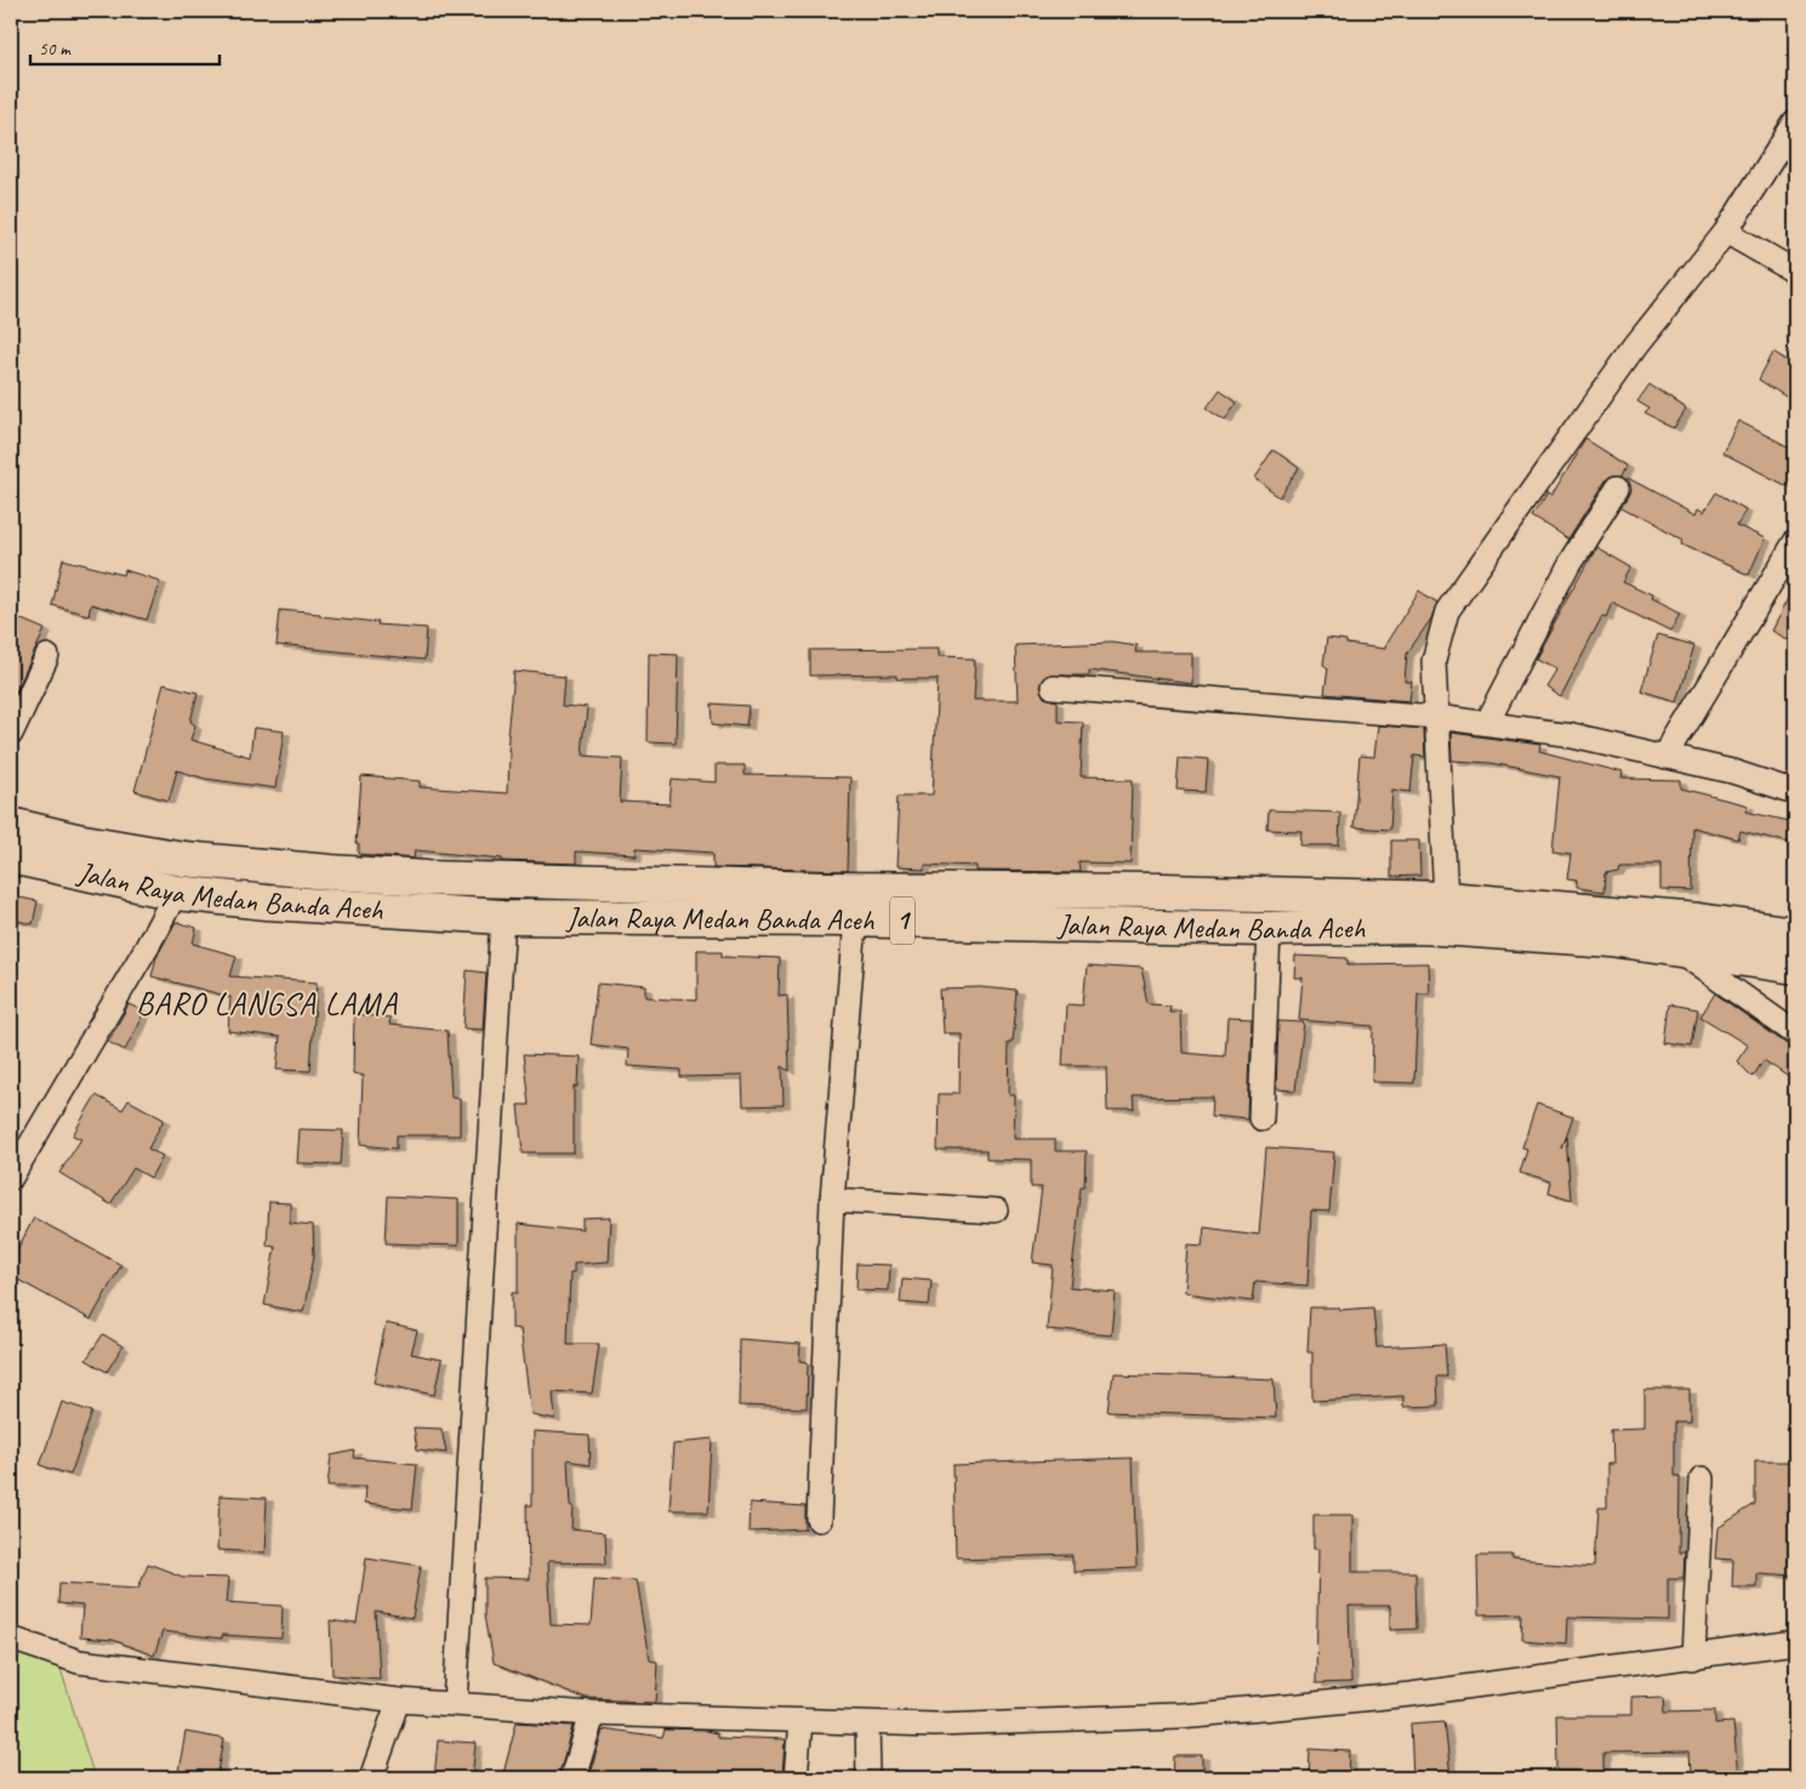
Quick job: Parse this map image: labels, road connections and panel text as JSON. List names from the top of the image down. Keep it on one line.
{"streets":{"highway":["Jalan Raya Medan Banda Aceh","1"]},"districts":["BARO LANGSA LAMA"],"scale_bar":"50 m"}
